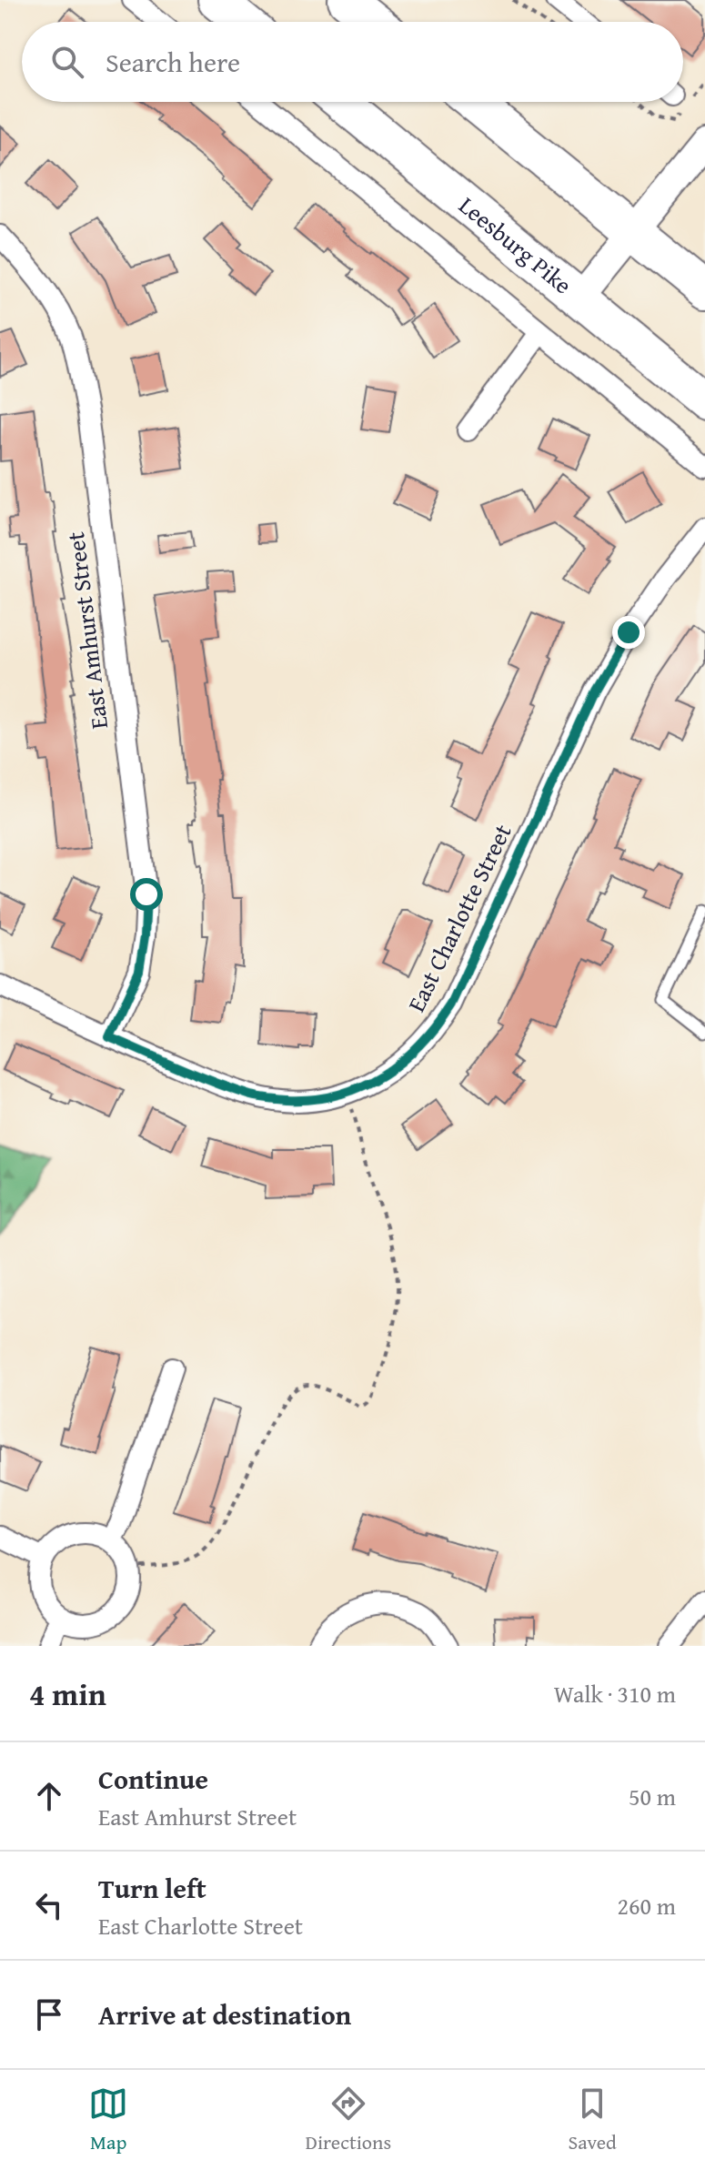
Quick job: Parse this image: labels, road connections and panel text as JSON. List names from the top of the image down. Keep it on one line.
{"streets":{"highway":["Leesburg Pike"],"street":["East Amhurst Street","East Charlotte Street"]},"crossings":[["East Amhurst Street","East Charlotte Street"]],"page":{"search":"Search here","heading":["4 min","Walk · 310 m"],"list":[["Continue","East Amhurst Street","50 m"],["Turn left","East Charlotte Street","260 m"],"Arrive at destination"],"nav":["Map","Directions","Saved"]}}
